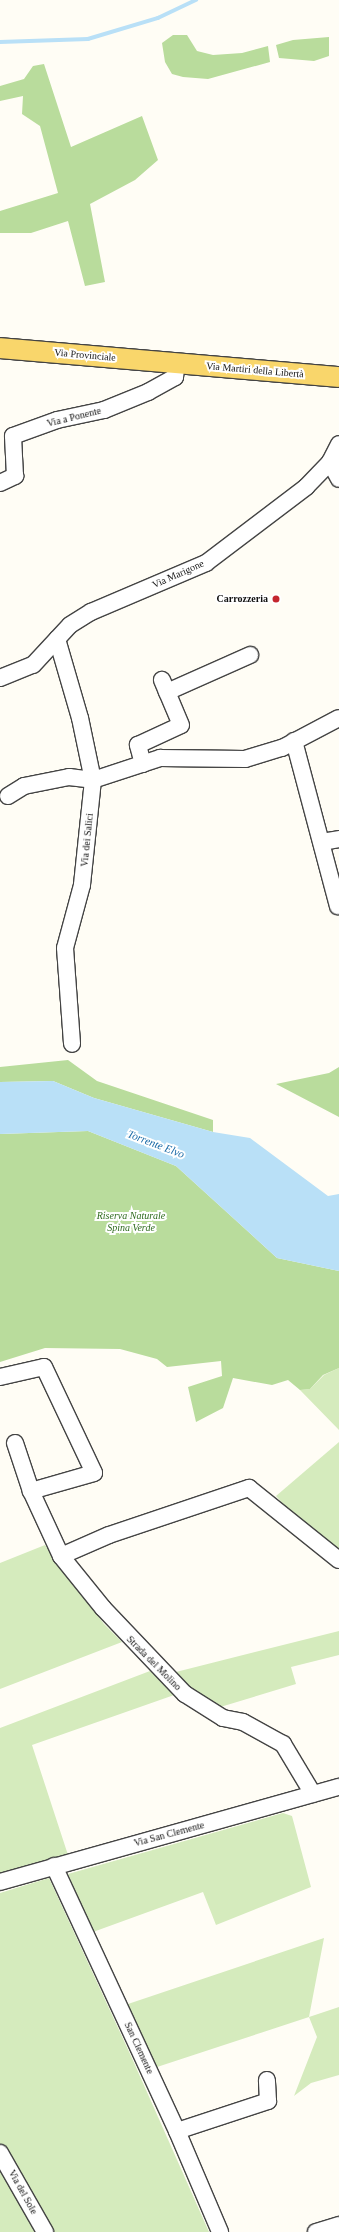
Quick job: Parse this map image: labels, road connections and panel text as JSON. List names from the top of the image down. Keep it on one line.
{"streets":{"main road":["Via Provinciale","Via Martiri della Libertà"],"street":["Via a Ponente","Via Marigone","Via dei Salici","Strada del Molino","Via San Clemente","San Clemente","Via del Sole"]},"crossings":[["Via Provinciale","Via Martiri della Libertà"],["Via Provinciale","Via a Ponente"],["Via Martiri della Libertà","Via a Ponente"],["Via Marigone","Via dei Salici"],["Strada del Molino","Via San Clemente"],["Via San Clemente","San Clemente"]],"water":["Torrente Elvo"],"parks":["Riserva Naturale Spina Verde"],"places":["Carrozzeria"]}
